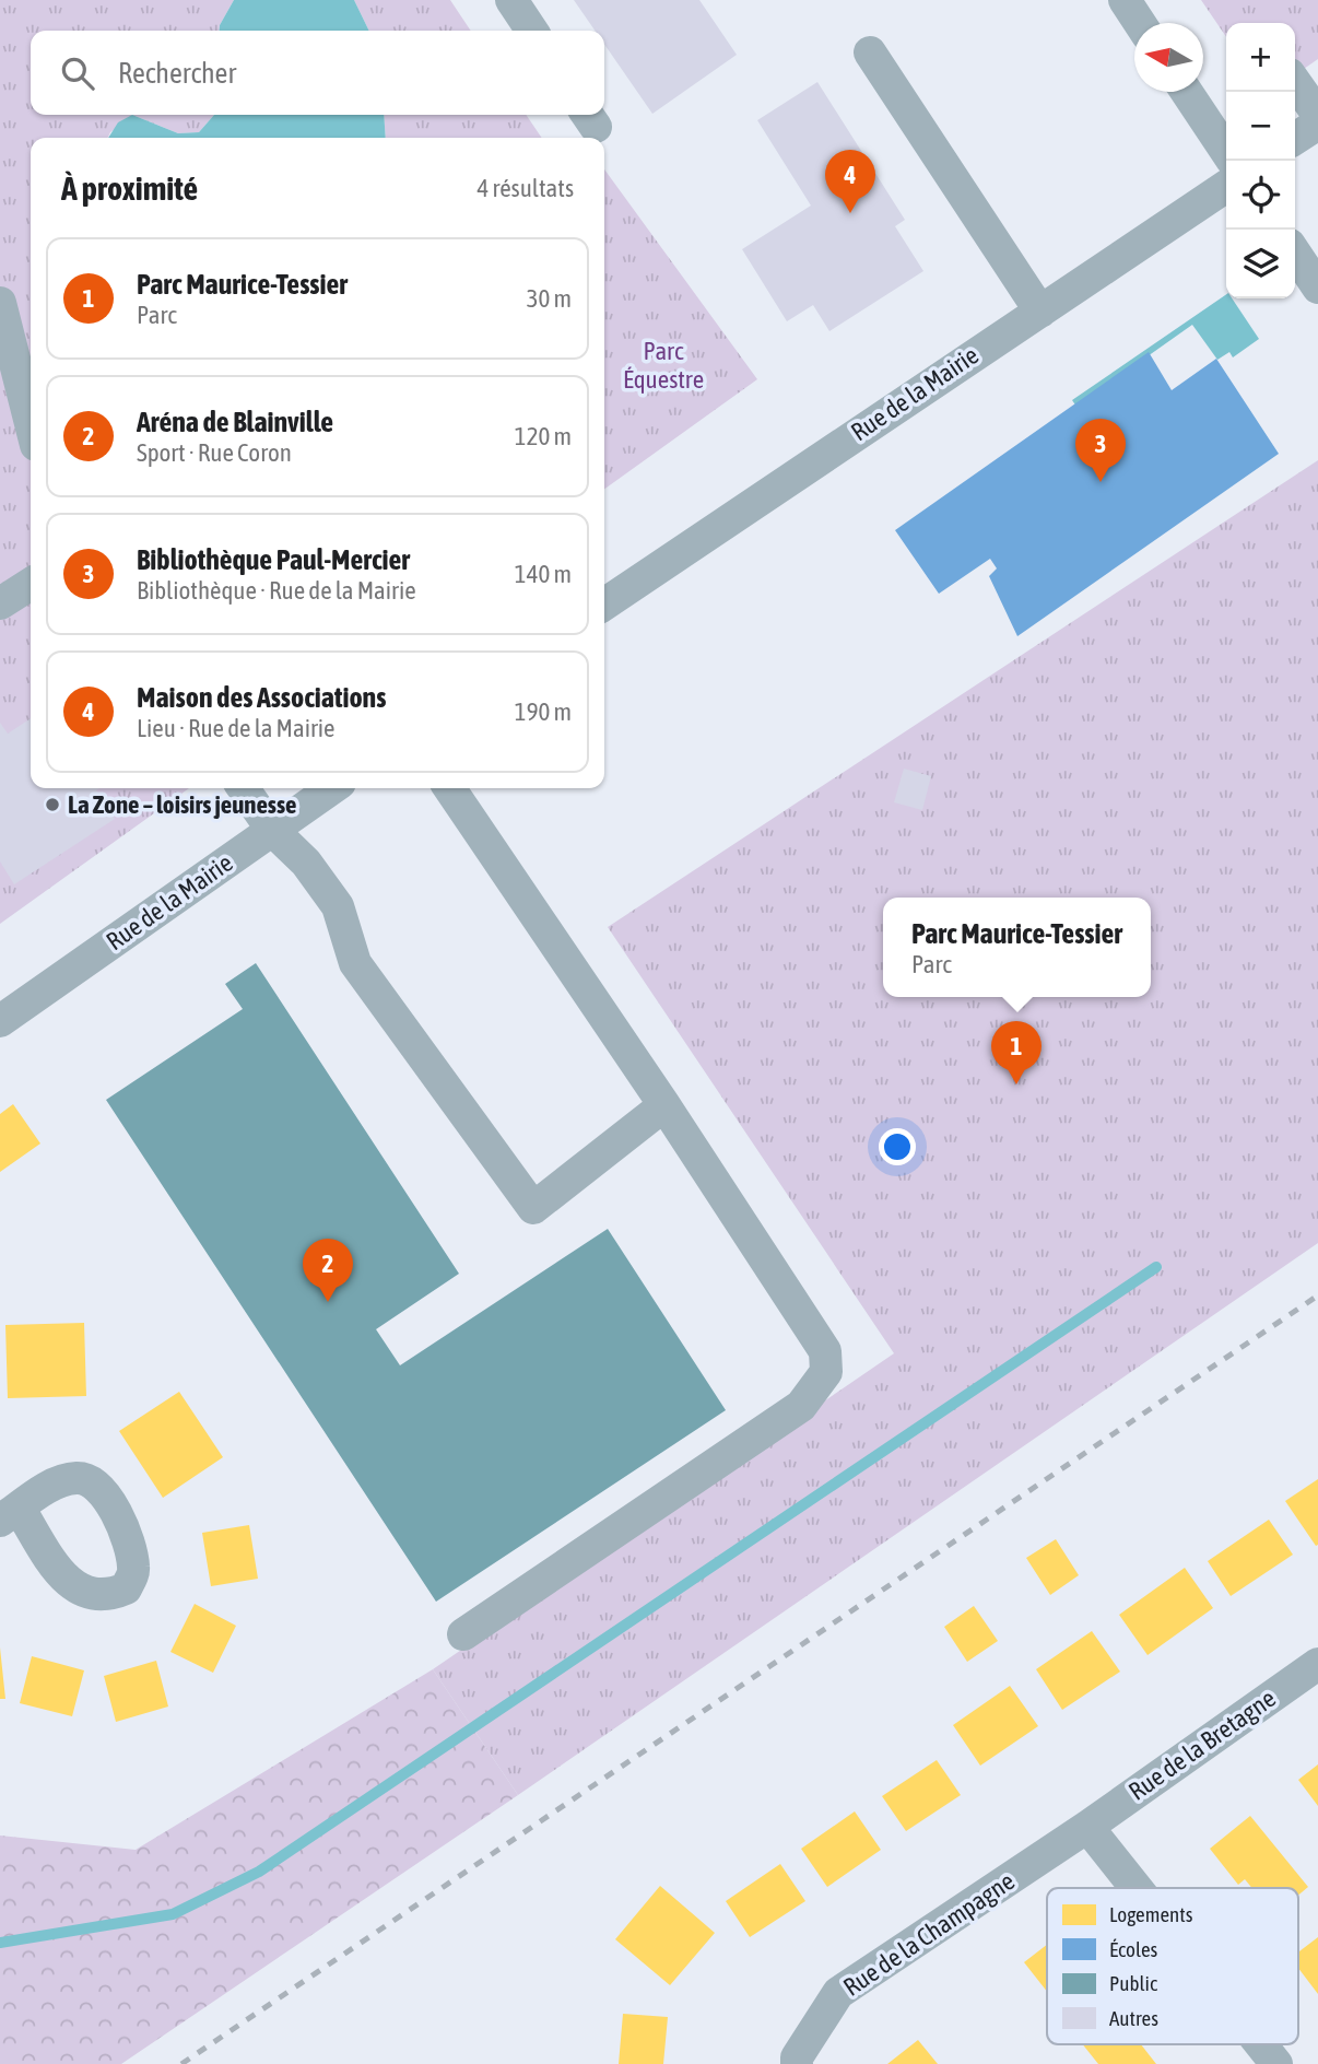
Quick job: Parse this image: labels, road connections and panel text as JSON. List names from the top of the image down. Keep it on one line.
{"streets":{"street":["Rue de la Mairie","Rue de la Bretagne","Rue de la Champagne"]},"crossings":[["Rue de la Bretagne","Rue de la Champagne"]],"parks":["Parc Équestre"],"places":["La Zone – loisirs jeunesse"],"legend":["Logements","Écoles","Public","Autres"],"north":"left","page":{"map_buttons":["+","−"],"search":"Rechercher","heading":["À proximité","4 résultats"],"pins":["4","3","1","2"],"list":[{"mark":"1","name":"Parc Maurice-Tessier","note":"Parc","value":"30 m"},{"mark":"2","name":"Aréna de Blainville","note":"Sport · Rue Coron","value":"120 m"},{"mark":"3","name":"Bibliothèque Paul-Mercier","note":"Bibliothèque · Rue de la Mairie","value":"140 m"},{"mark":"4","name":"Maison des Associations","note":"Lieu · Rue de la Mairie","value":"190 m"}],"popup":["Parc Maurice-Tessier","Parc"]}}
